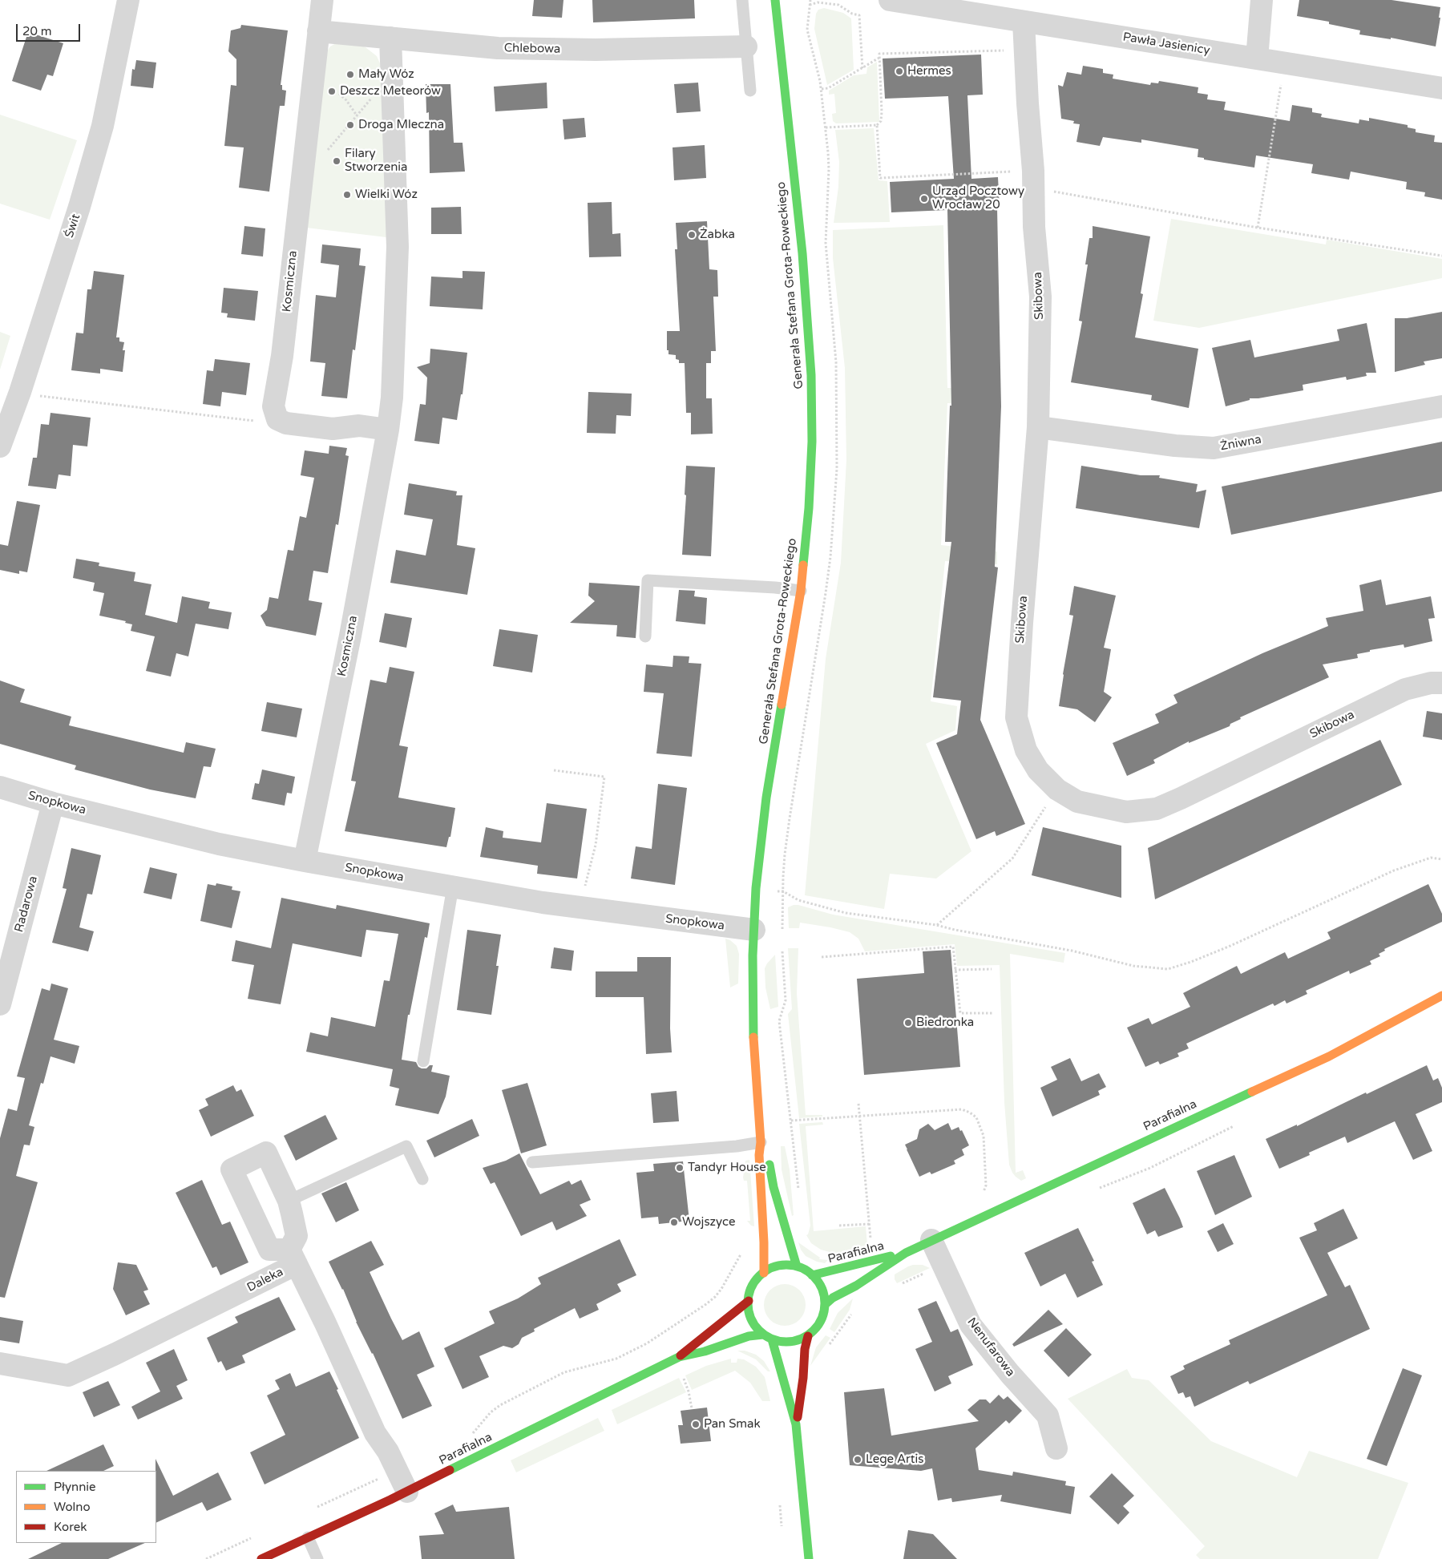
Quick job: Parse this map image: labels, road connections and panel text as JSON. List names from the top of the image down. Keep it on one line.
{"streets":{"street":["Pawła Jasienicy","Chlebowa","Świt","Kosmiczna","Generała Stefana Grota-Roweckiego","Skibowa","Żniwna","Snopkowa","Radarowa","Parafialna","Daleka","Nenufarowa"]},"crossings":[["Pawła Jasienicy","Skibowa"],["Chlebowa","Kosmiczna"],["Kosmiczna","Snopkowa"],["Generała Stefana Grota-Roweckiego","Snopkowa"],["Generała Stefana Grota-Roweckiego","Parafialna"],["Skibowa","Żniwna"],["Snopkowa","Radarowa"],["Parafialna","Daleka"],["Parafialna","Nenufarowa"]],"places":["Hermes","Mały Wóz","Deszcz Meteorów","Droga Mleczna","Filary Stworzenia","Wielki Wóz","Urząd Pocztowy Wrocław 20","Żabka","Biedronka","Tandyr House","Wojszyce","Pan Smak","Lege Artis"],"legend":["Płynnie","Wolno","Korek"],"scale_bar":"20 m"}
